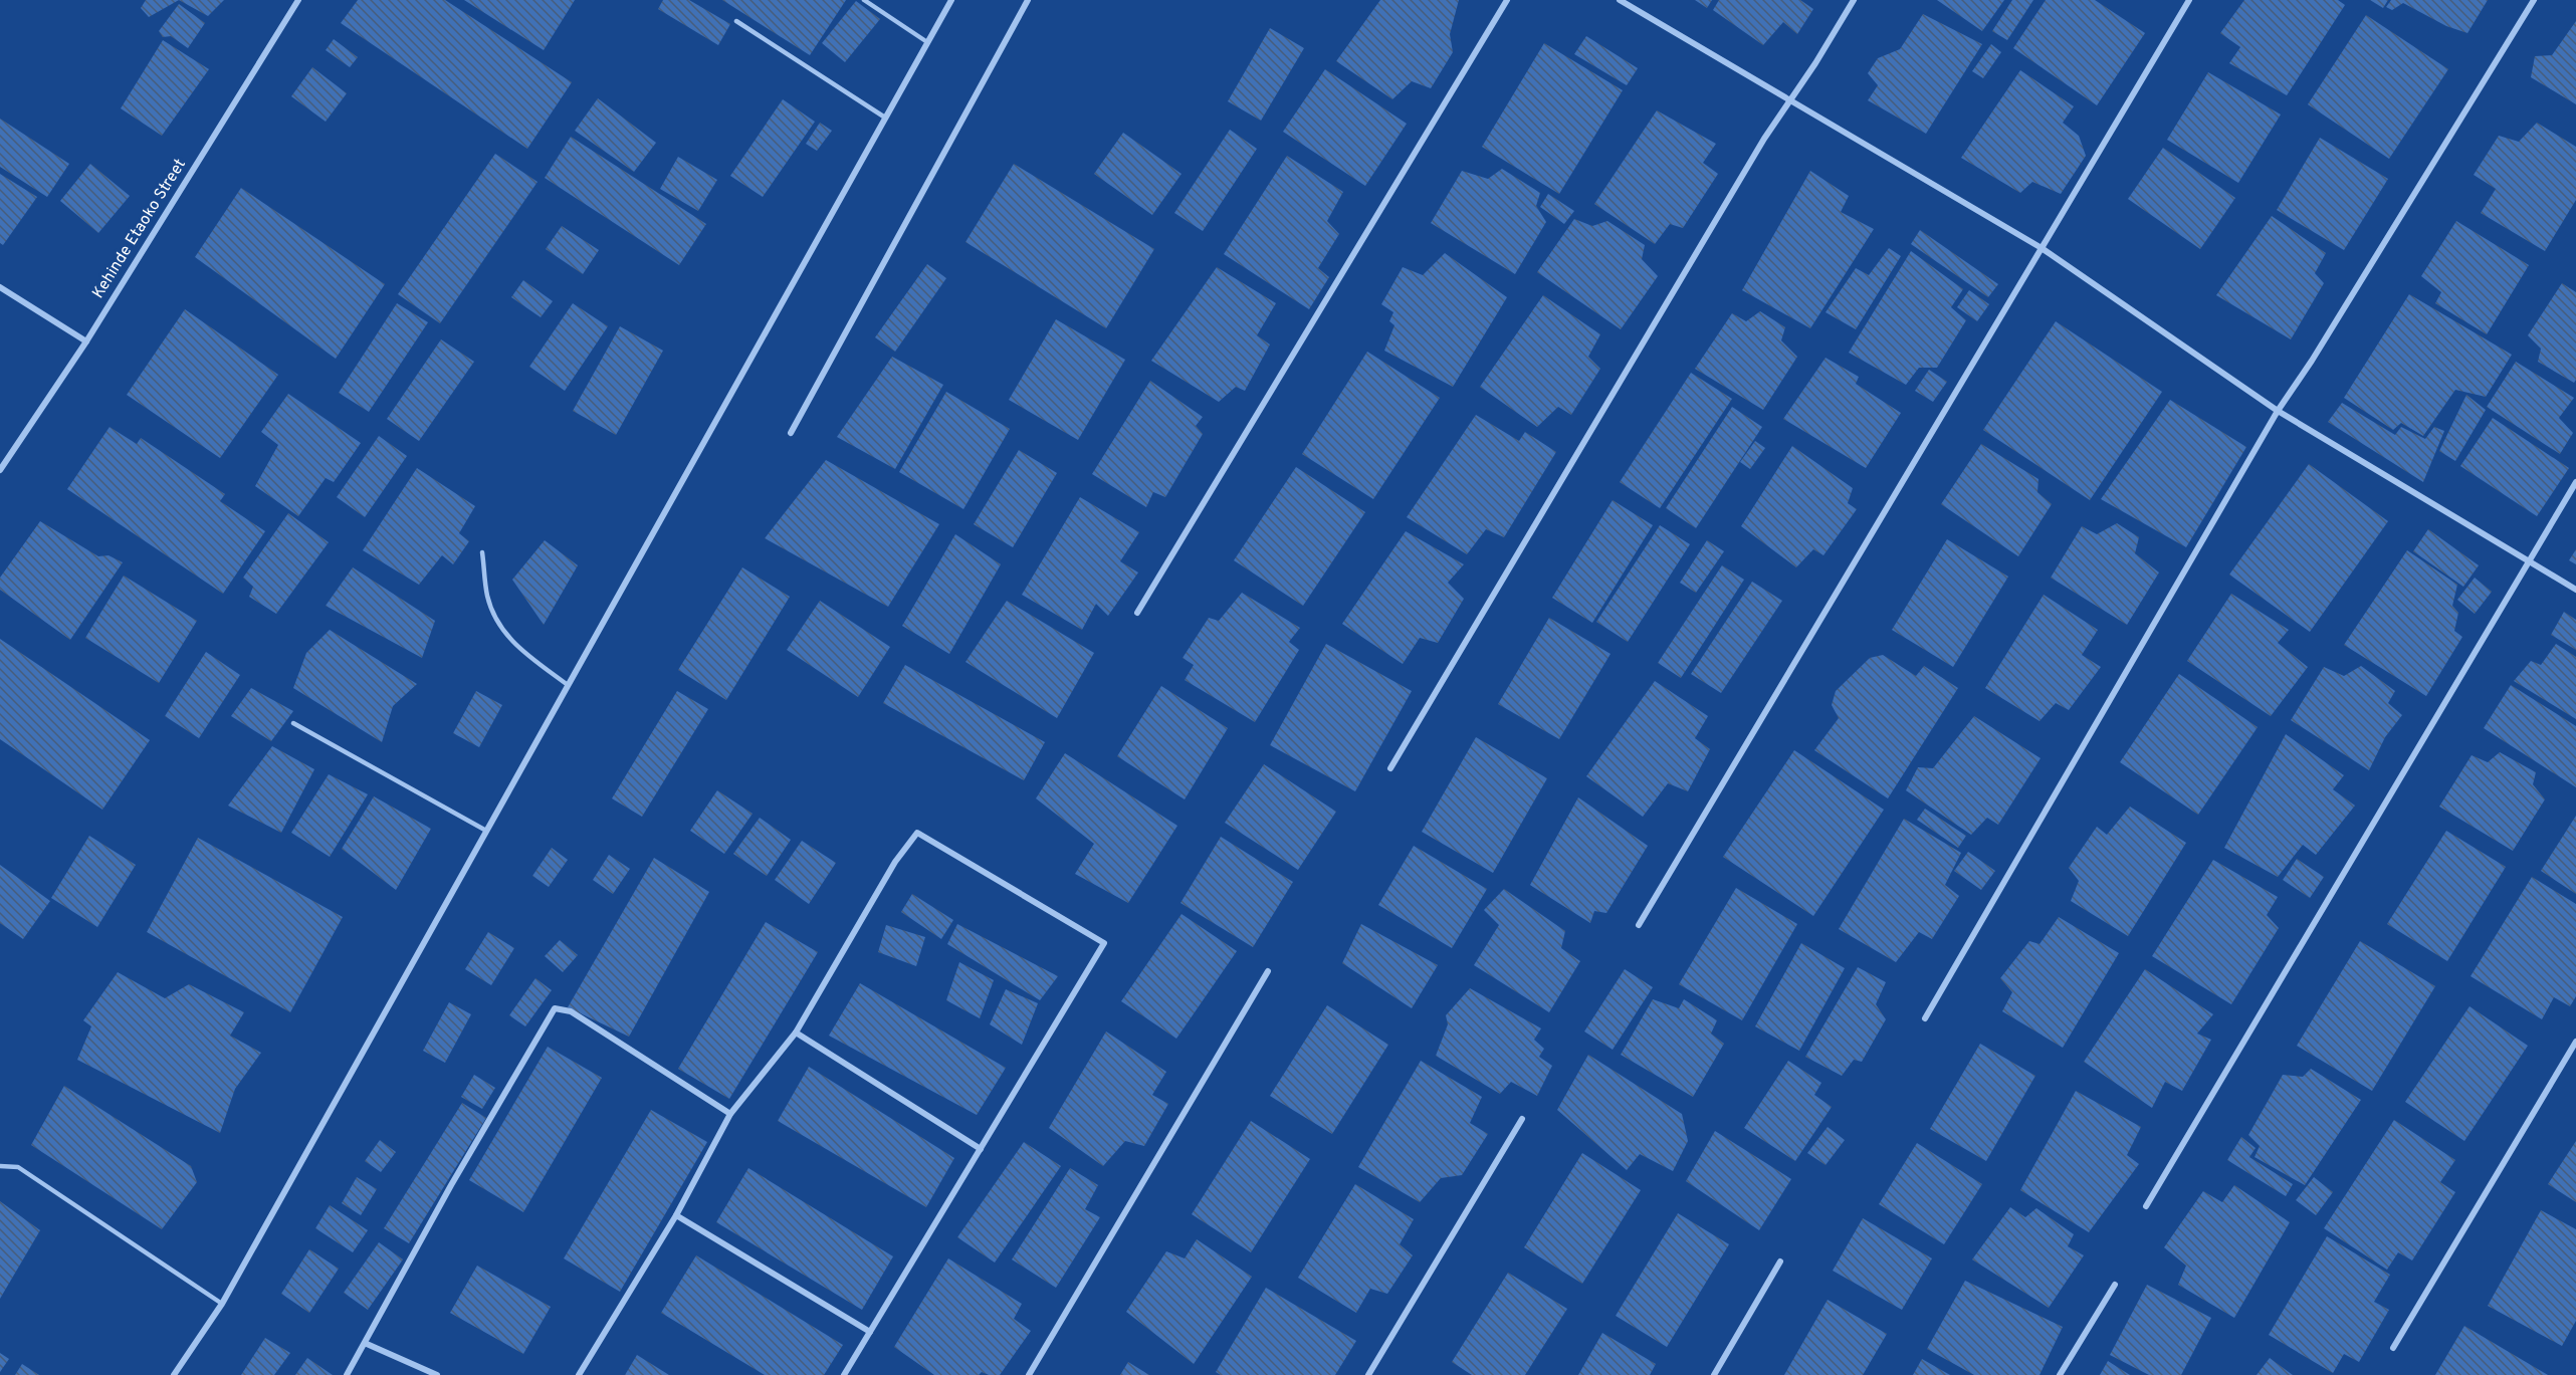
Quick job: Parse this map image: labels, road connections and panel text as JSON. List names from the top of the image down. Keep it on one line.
{"streets":{"street":["Kehinde Etaoko Street"]}}
